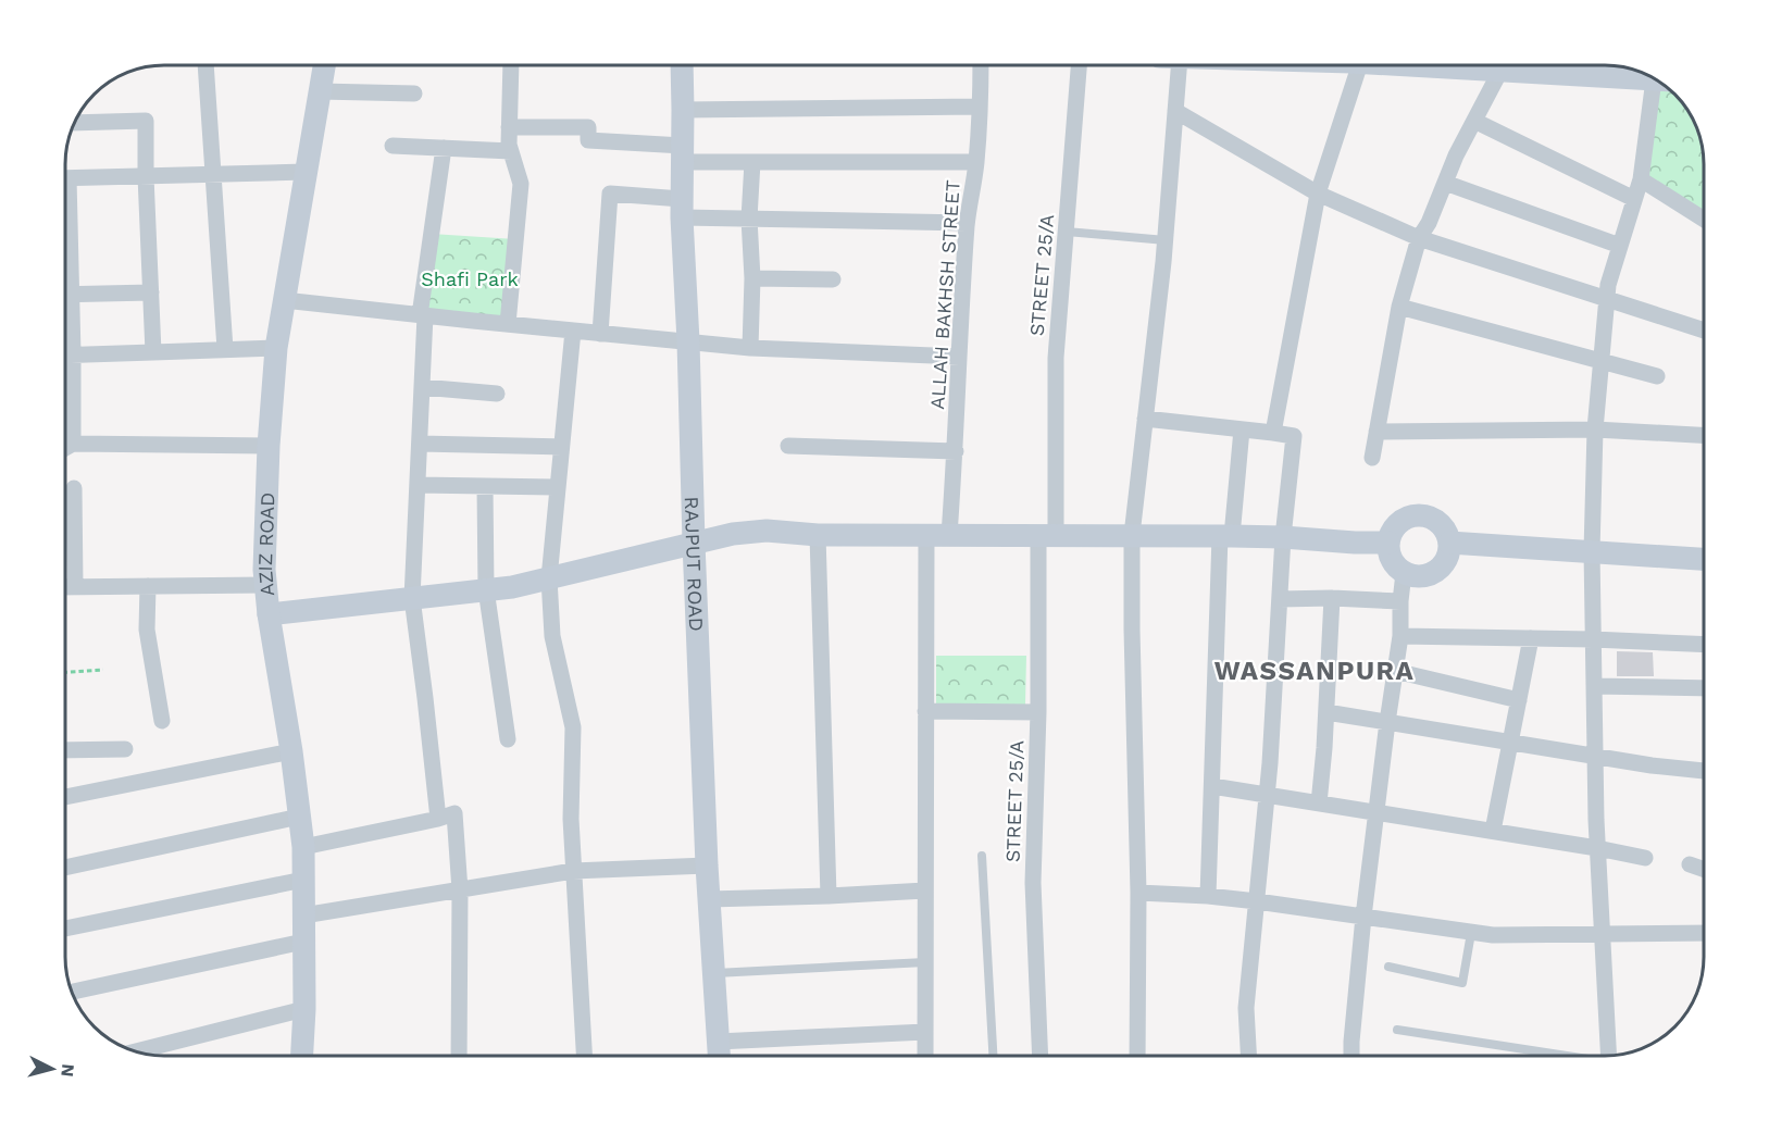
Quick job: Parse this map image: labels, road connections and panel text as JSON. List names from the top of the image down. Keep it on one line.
{"streets":{"street":["STREET 25/A","ALLAH BAKHSH STREET","AZIZ ROAD","RAJPUT ROAD"]},"districts":["WASSANPURA"],"parks":["Shafi Park"],"north":"right"}
